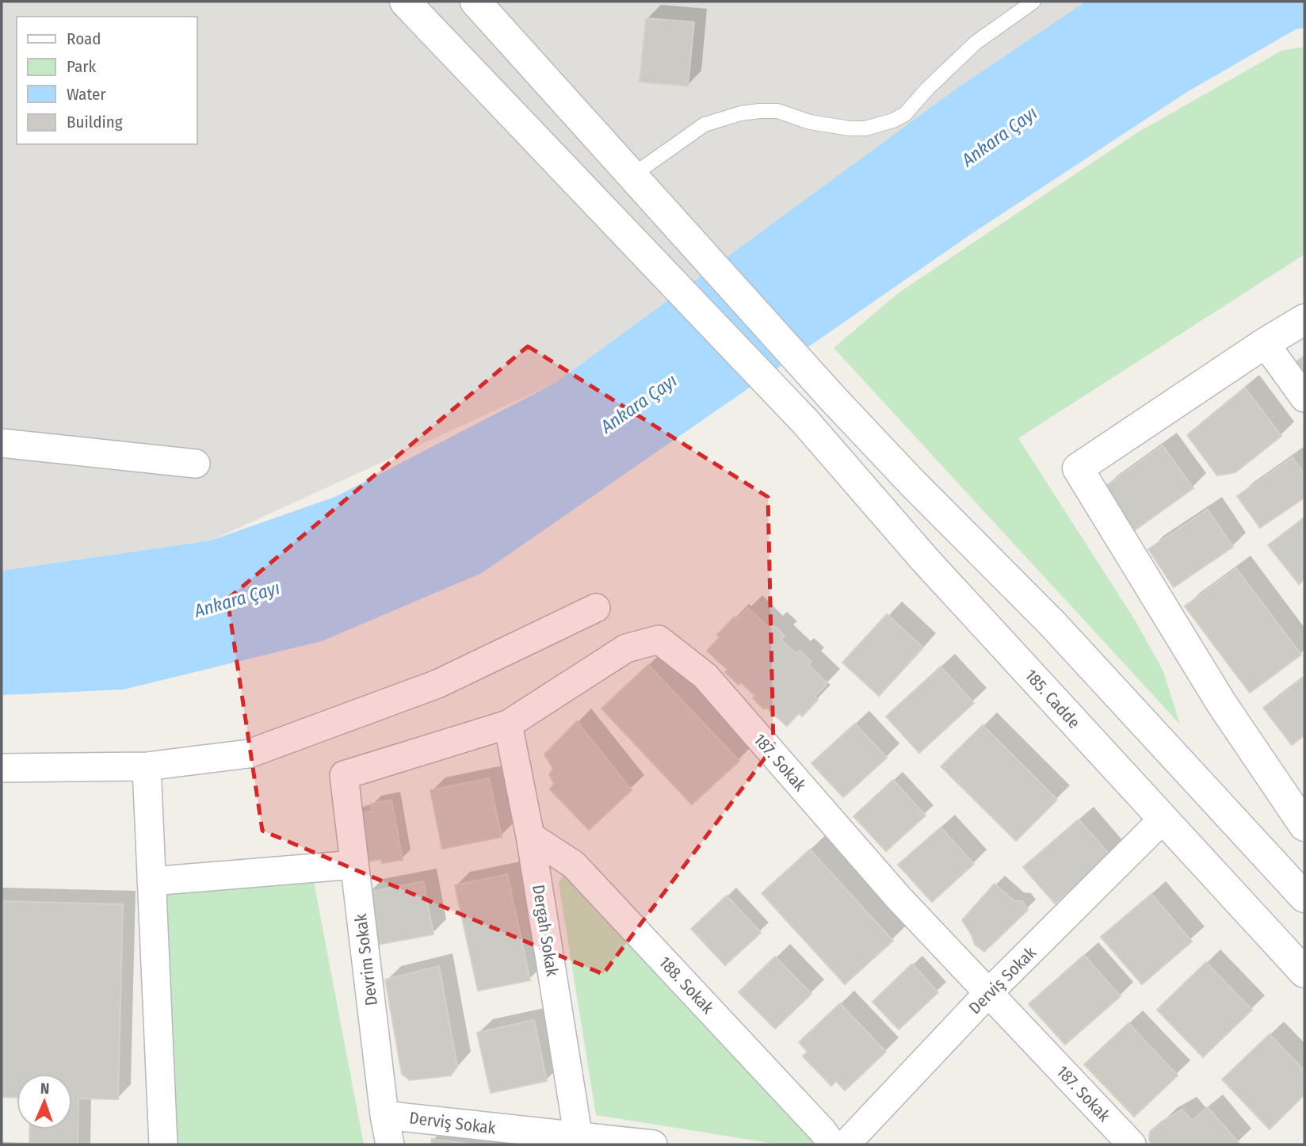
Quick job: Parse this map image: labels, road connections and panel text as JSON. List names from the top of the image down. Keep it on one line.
{"streets":{"street":["185. Cadde","187. Sokak","Dergah Sokak","Devrim Sokak","Derviş Sokak","188. Sokak"]},"crossings":[["185. Cadde","Derviş Sokak"],["187. Sokak","Dergah Sokak"],["187. Sokak","Devrim Sokak"],["187. Sokak","Derviş Sokak"],["Dergah Sokak","Derviş Sokak"],["Dergah Sokak","188. Sokak"],["Devrim Sokak","Derviş Sokak"]],"water":["Ankara Çayı"],"legend":["Road","Park","Water","Building"],"north":"top"}
